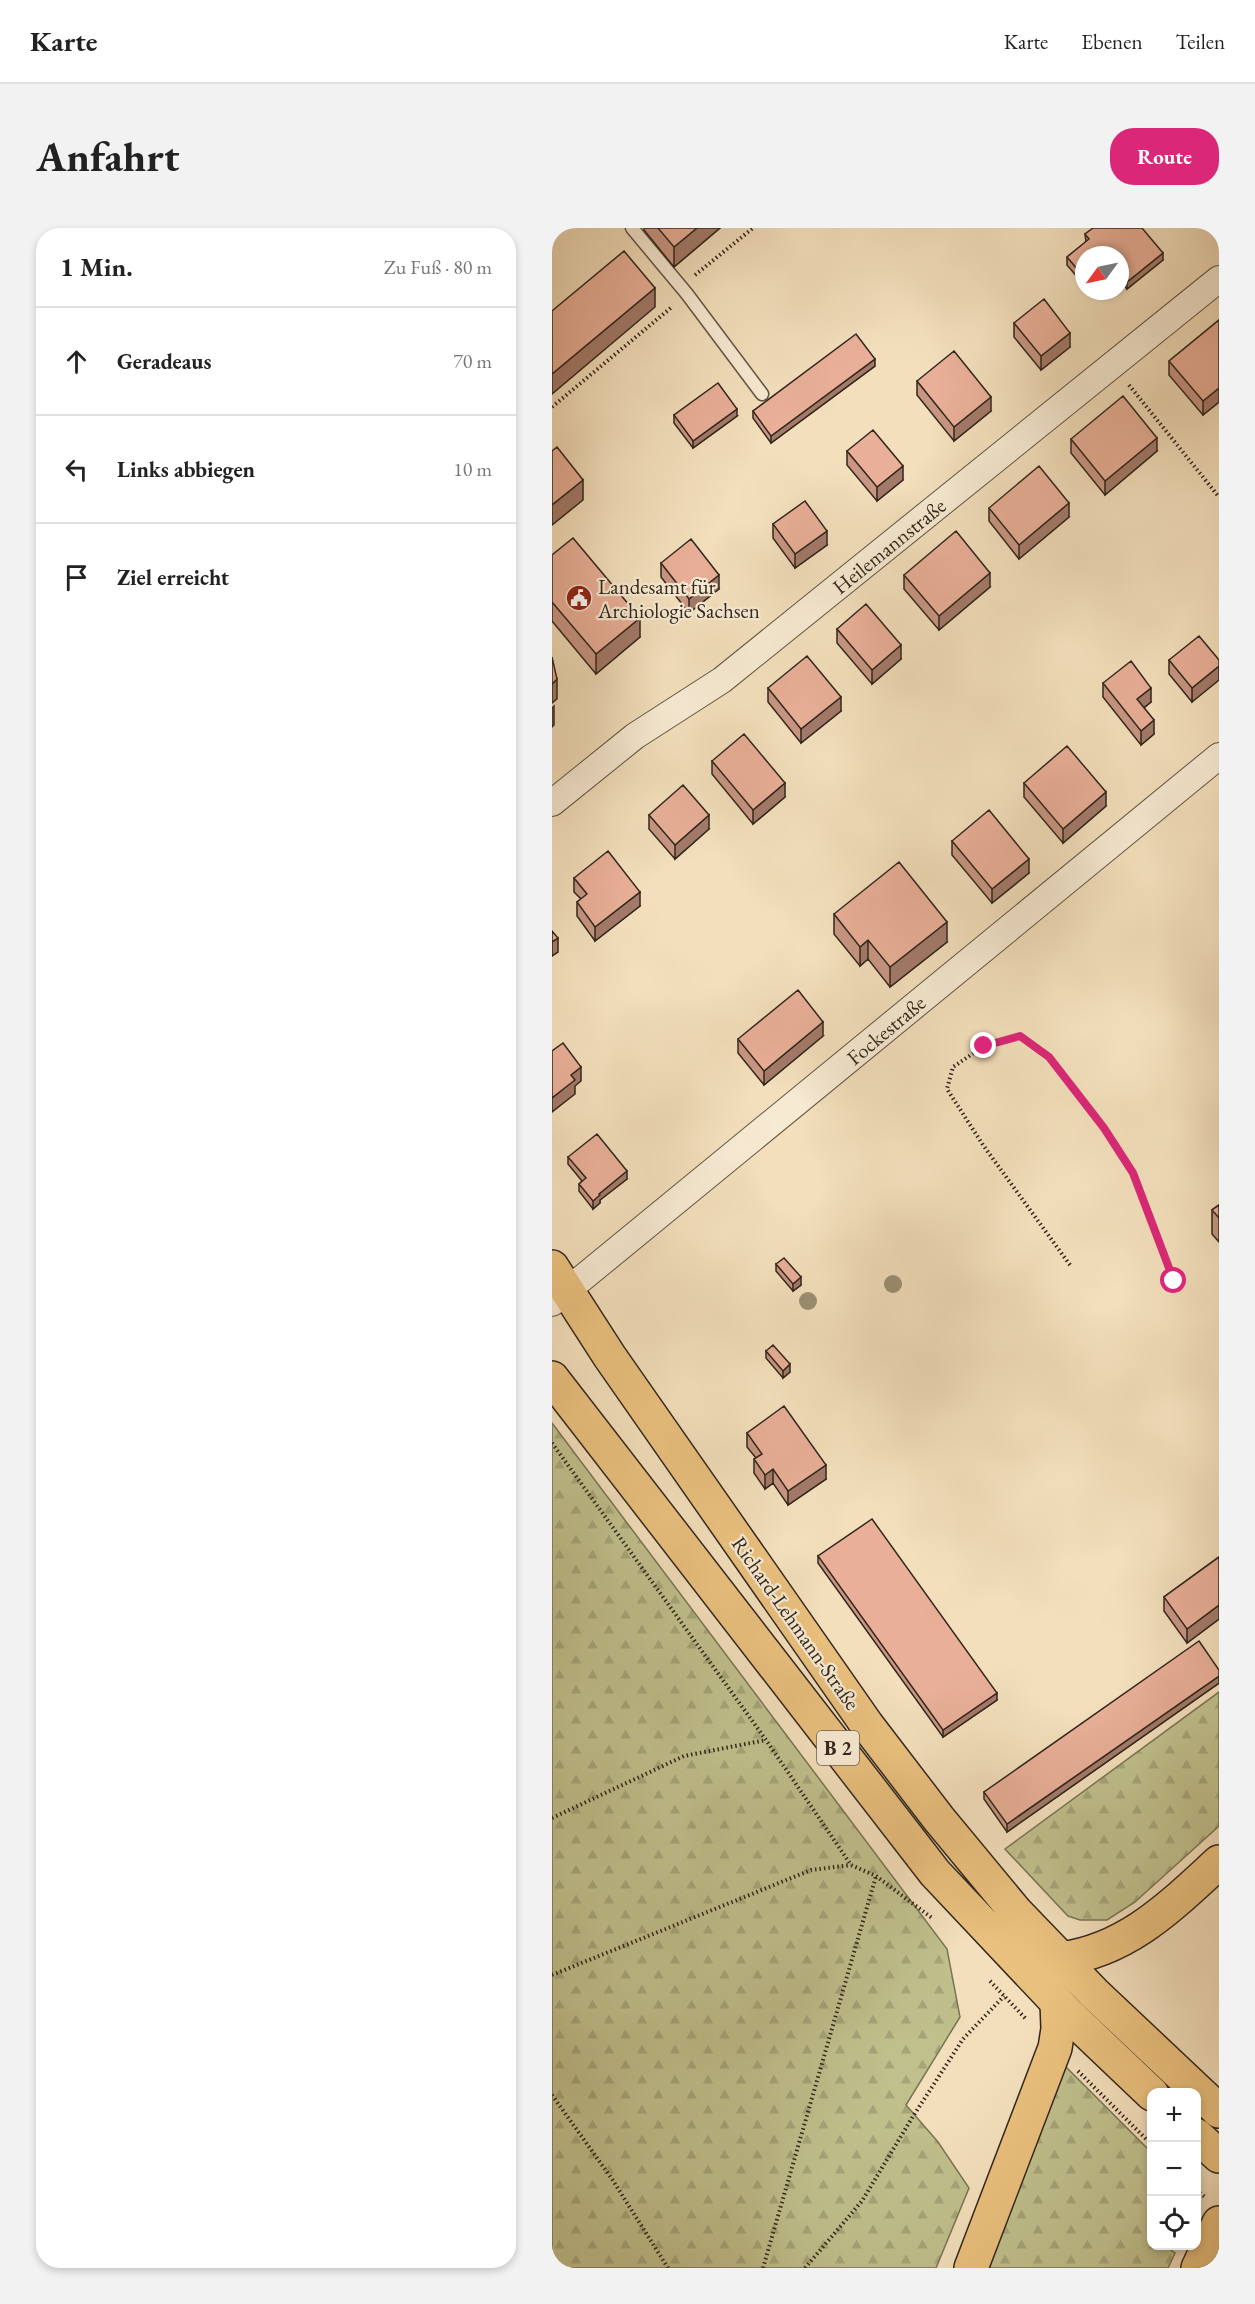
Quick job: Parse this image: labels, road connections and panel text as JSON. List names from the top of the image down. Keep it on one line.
{"streets":{"main road":["Richard-Lehmann-Straße","B 2"],"street":["Heilemannstraße","Fockestraße"]},"crossings":[["Fockestraße","Richard-Lehmann-Straße"]],"places":{"public building":["Landesamt für Archiologie Sachsen"]},"north":"bottom left","page":{"header":"Karte","nav":["Karte","Ebenen","Teilen"],"buttons":"Route","title":"Anfahrt","heading":["1 Min.","Zu Fuß · 80 m"],"list":[["Geradeaus","70 m"],["Links abbiegen","10 m"],"Ziel erreicht"],"map_buttons":["+","−"]}}
